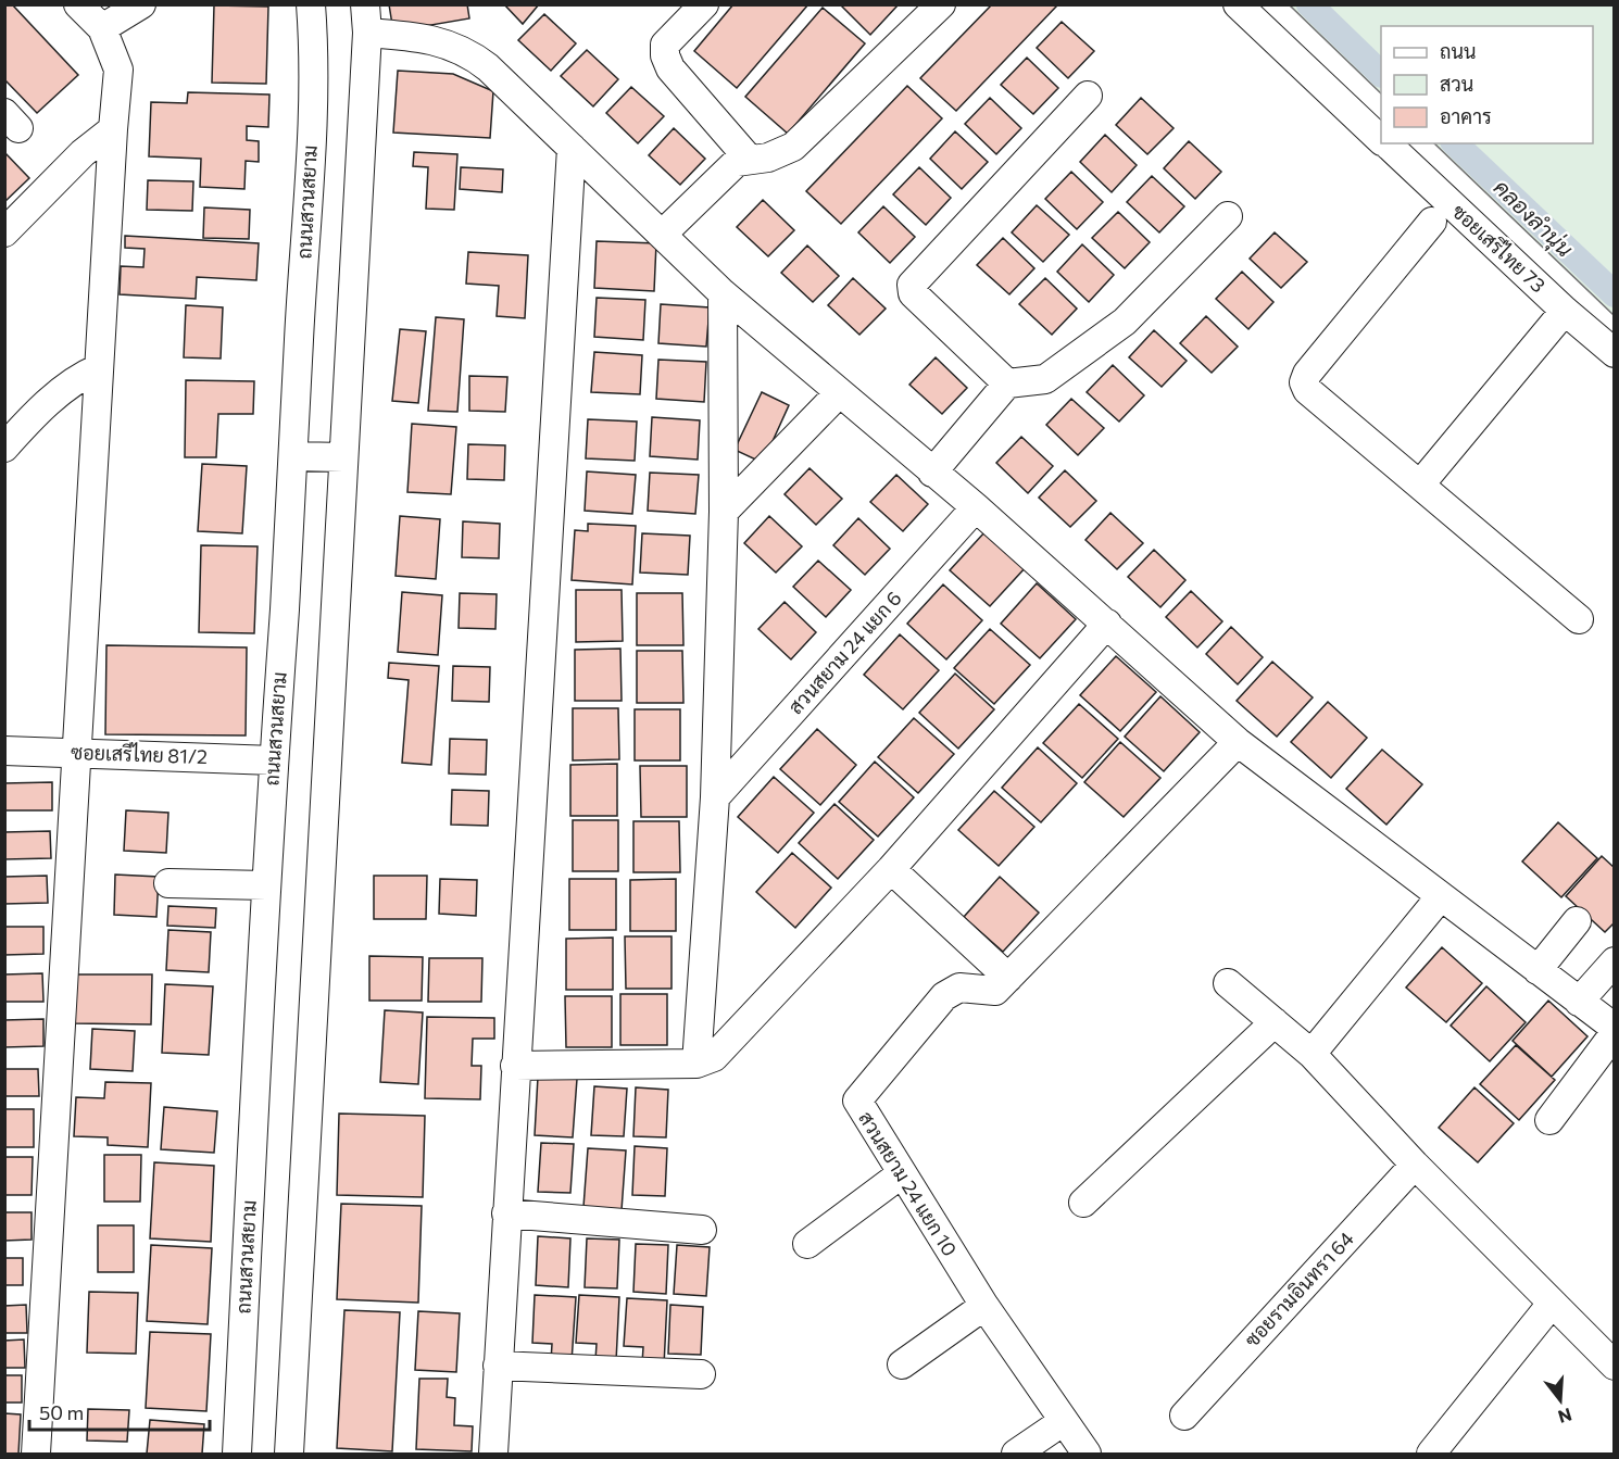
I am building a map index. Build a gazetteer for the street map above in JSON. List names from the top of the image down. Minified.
{"streets":{"street":["ถนนสวนสยาม","ซอยเสรีไทย 73","สวนสยาม 24 แยก 6","ซอยเสรีไทย 81/2","สวนสยาม 24 แยก 10","ซอยรามอินทรา 64"]},"crossings":[["ถนนสวนสยาม","ซอยเสรีไทย 81/2"]],"water":["คลองลำนุ่น"],"legend":["ถนน","สวน","อาคาร"],"scale_bar":"50 m","north":"bottom"}
